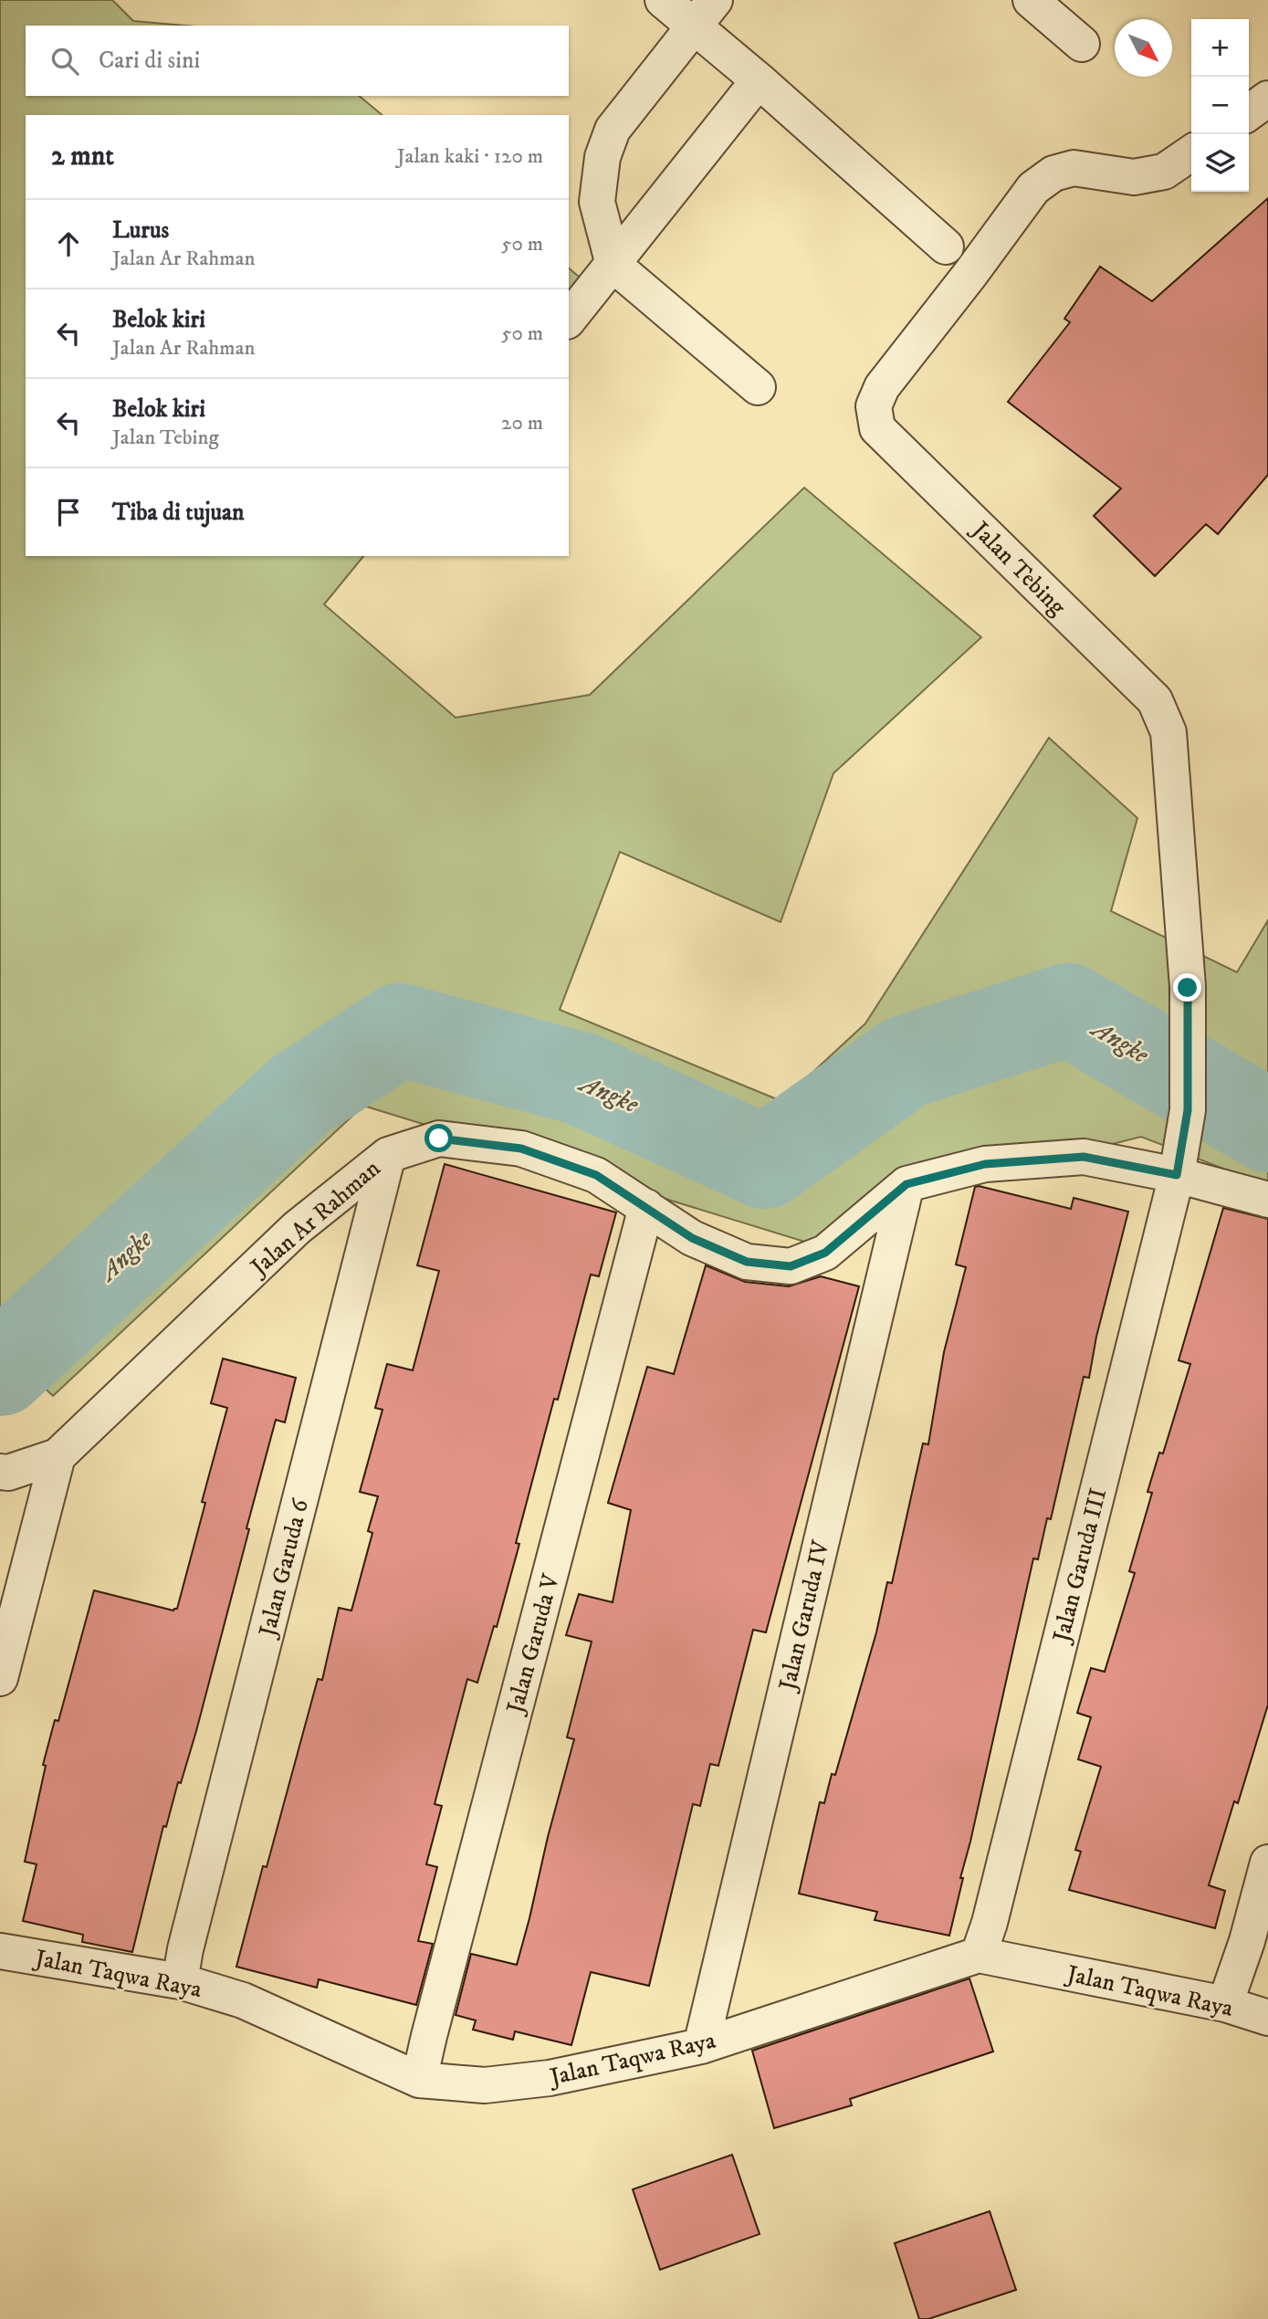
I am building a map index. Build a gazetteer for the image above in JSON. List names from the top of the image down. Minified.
{"streets":{"street":["Jalan Tebing","Jalan Ar Rahman","Jalan Garuda III","Jalan Garuda 6","Jalan Garuda IV","Jalan Garuda V","Jalan Taqwa Raya"]},"crossings":[["Jalan Tebing","Jalan Ar Rahman"],["Jalan Tebing","Jalan Garuda III"],["Jalan Ar Rahman","Jalan Garuda III"],["Jalan Ar Rahman","Jalan Garuda 6"],["Jalan Ar Rahman","Jalan Garuda IV"],["Jalan Ar Rahman","Jalan Garuda V"],["Jalan Garuda III","Jalan Taqwa Raya"],["Jalan Garuda 6","Jalan Taqwa Raya"],["Jalan Garuda IV","Jalan Taqwa Raya"],["Jalan Garuda V","Jalan Taqwa Raya"]],"water":["Angke"],"north":"bottom right","page":{"map_buttons":["+","−"],"search":"Cari di sini","heading":["2 mnt","Jalan kaki · 120 m"],"list":[["Lurus","Jalan Ar Rahman","50 m"],["Belok kiri","Jalan Ar Rahman","50 m"],["Belok kiri","Jalan Tebing","20 m"],"Tiba di tujuan"]}}
